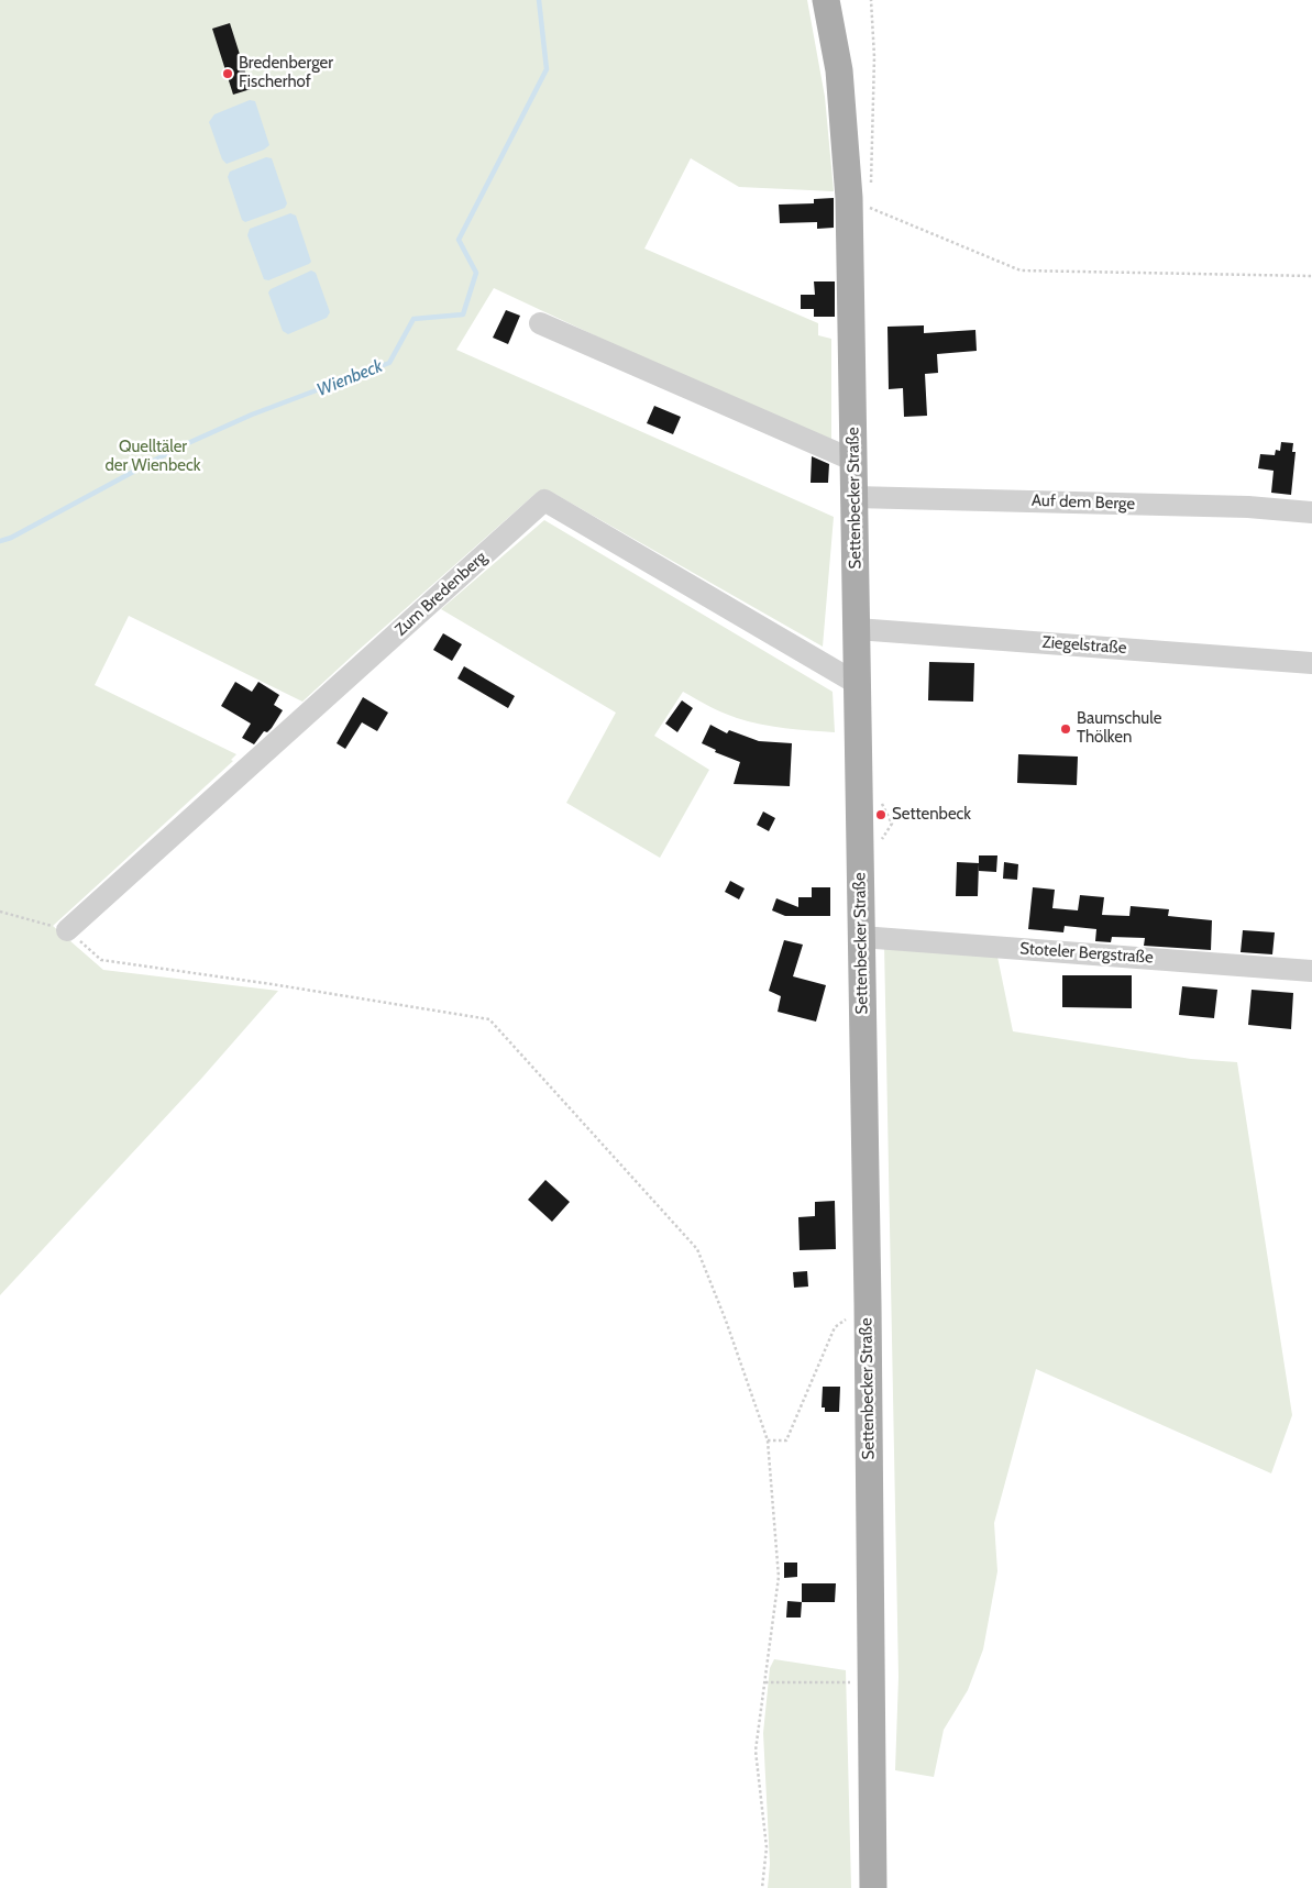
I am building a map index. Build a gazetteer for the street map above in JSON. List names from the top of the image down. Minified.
{"streets":{"main road":["Settenbecker Straße"],"street":["Auf dem Berge","Zum Bredenberg","Ziegelstraße","Stoteler Bergstraße"]},"crossings":[["Settenbecker Straße","Auf dem Berge"],["Settenbecker Straße","Zum Bredenberg"],["Settenbecker Straße","Ziegelstraße"],["Settenbecker Straße","Stoteler Bergstraße"]],"water":["Wienbeck"],"parks":["Quelltäler der Wienbeck"],"places":["Bredenberger Fischerhof","Baumschule Thölken","Settenbeck"]}
